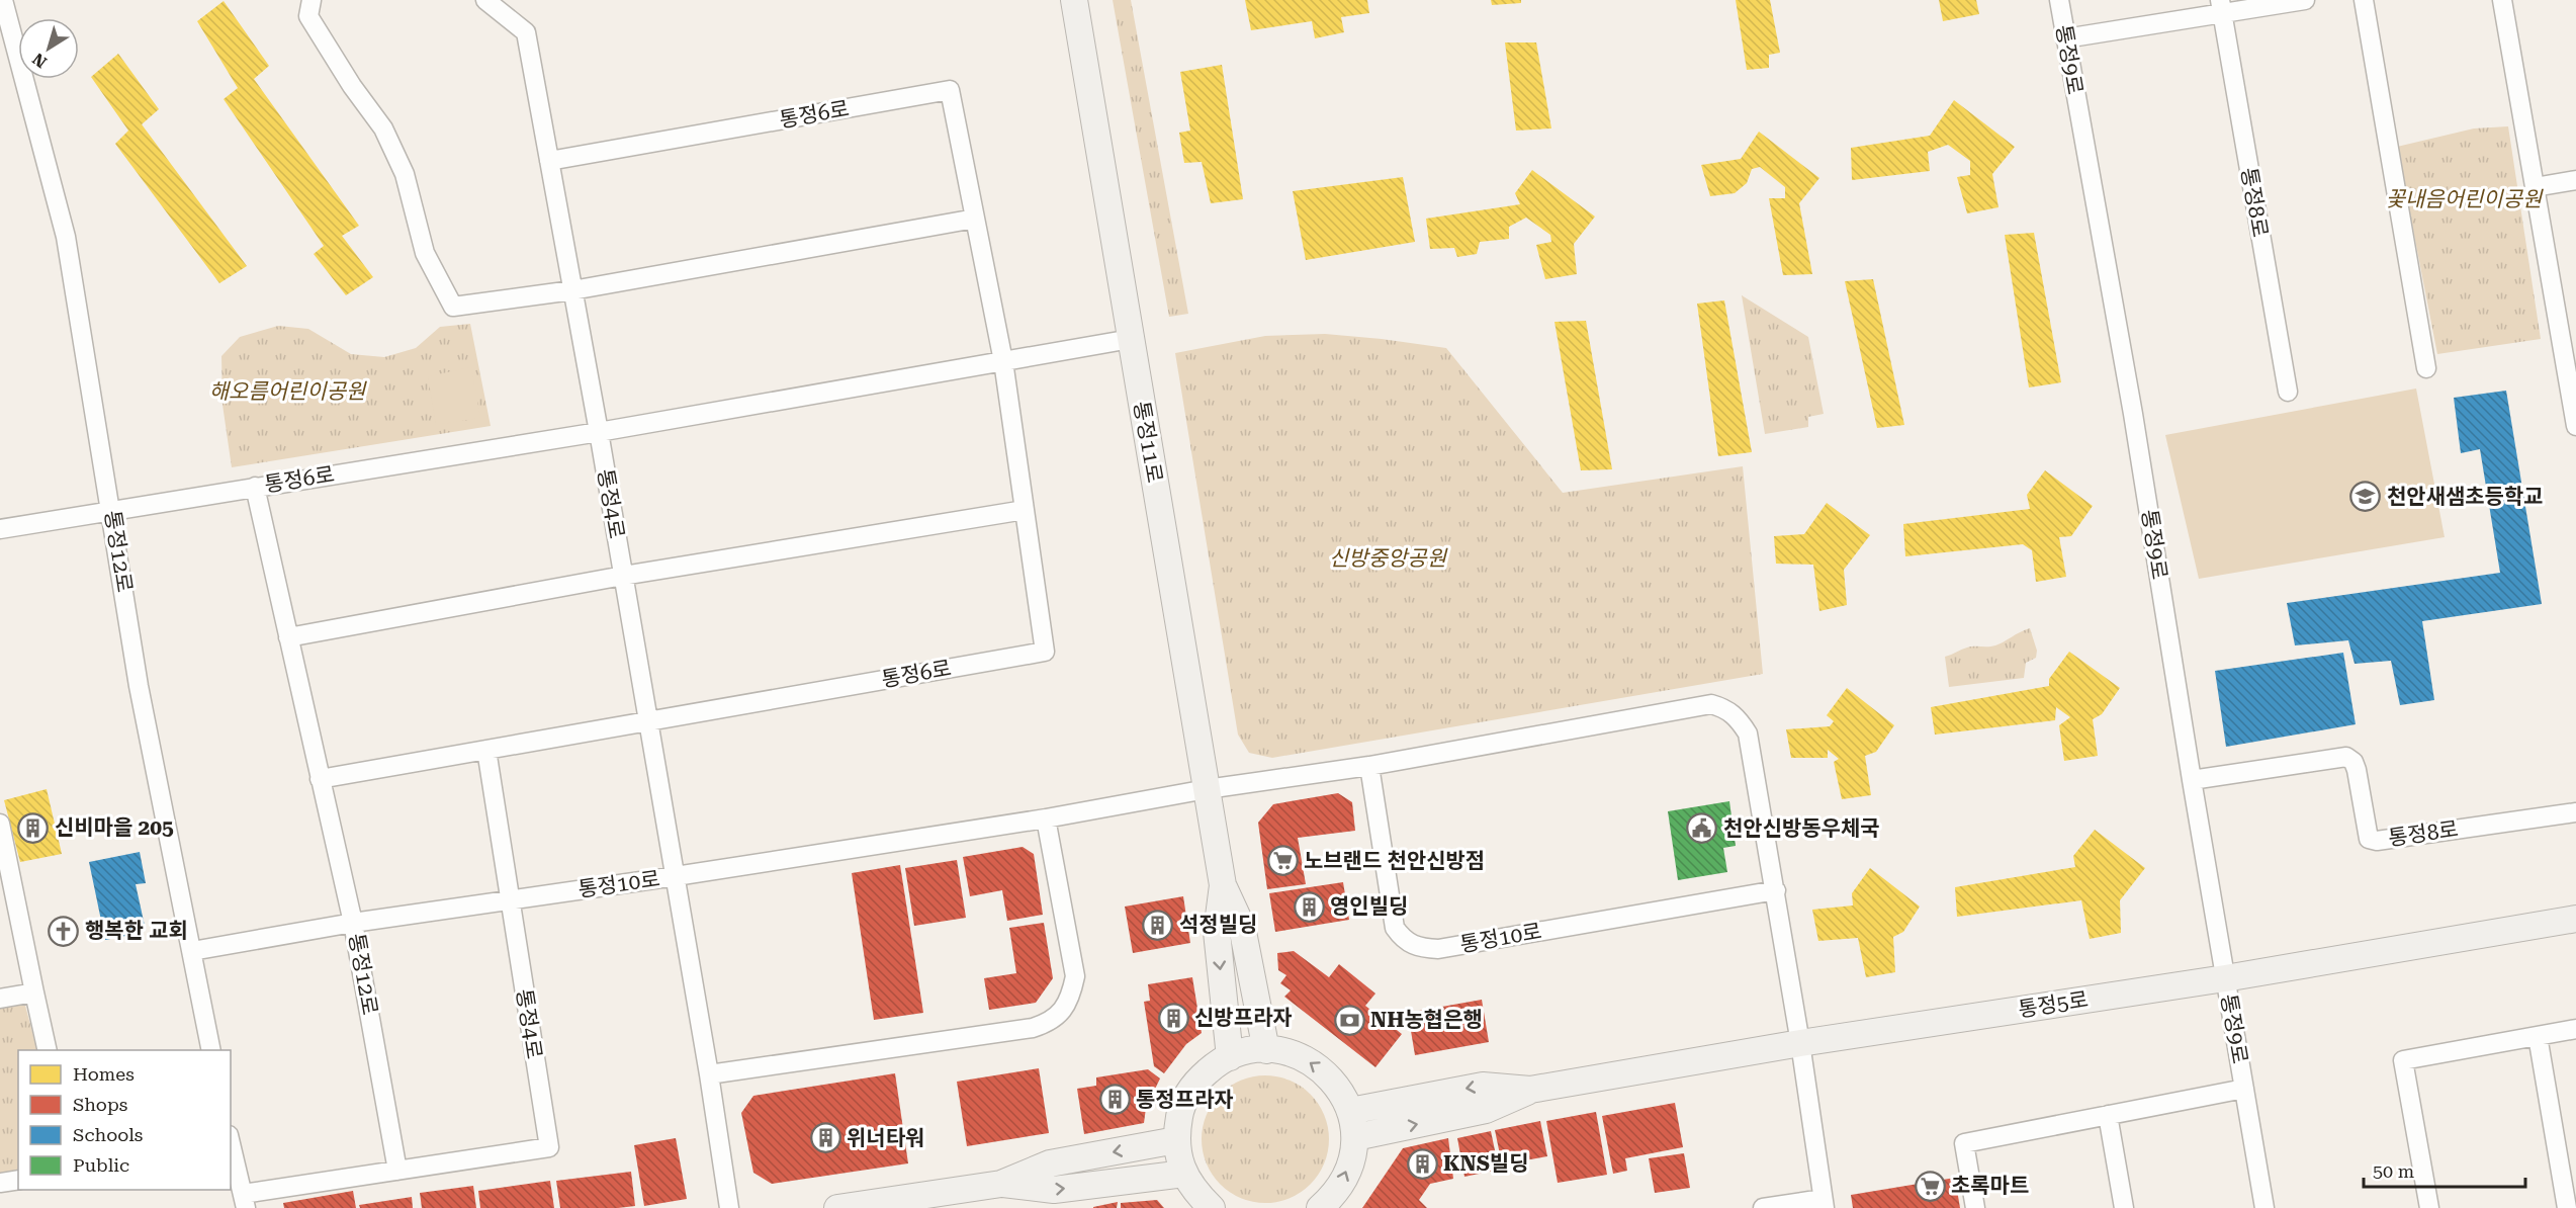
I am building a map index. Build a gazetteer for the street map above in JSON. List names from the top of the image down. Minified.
{"streets":{"street":["통정9로","통정6로","통정8로","통정11로","통정4로","통정12로","통정10로","통정5로"]},"crossings":[["통정9로","통정8로"],["통정9로","통정5로"],["통정6로","통정11로"],["통정6로","통정4로"],["통정6로","통정12로"],["통정11로","통정10로"],["통정4로","통정12로"],["통정4로","통정10로"],["통정12로","통정10로"],["통정10로","통정5로"]],"parks":["꽃내음어린이공원","해오름어린이공원","신방중앙공원"],"places":{"school or university":["천안새샘초등학교"],"building":["신비마을 205","영인빌딩","석정빌딩","신방프라자","통정프라자","위너타워","KNS빌딩"],"public building":["천안신방동우체국"],"supermarket":["노브랜드 천안신방점","초록마트"],"church":["행복한 교회"],"bank":["NH농협은행"]},"legend":["Homes","Shops","Schools","Public"],"scale_bar":"50 m","north":"bottom left"}
